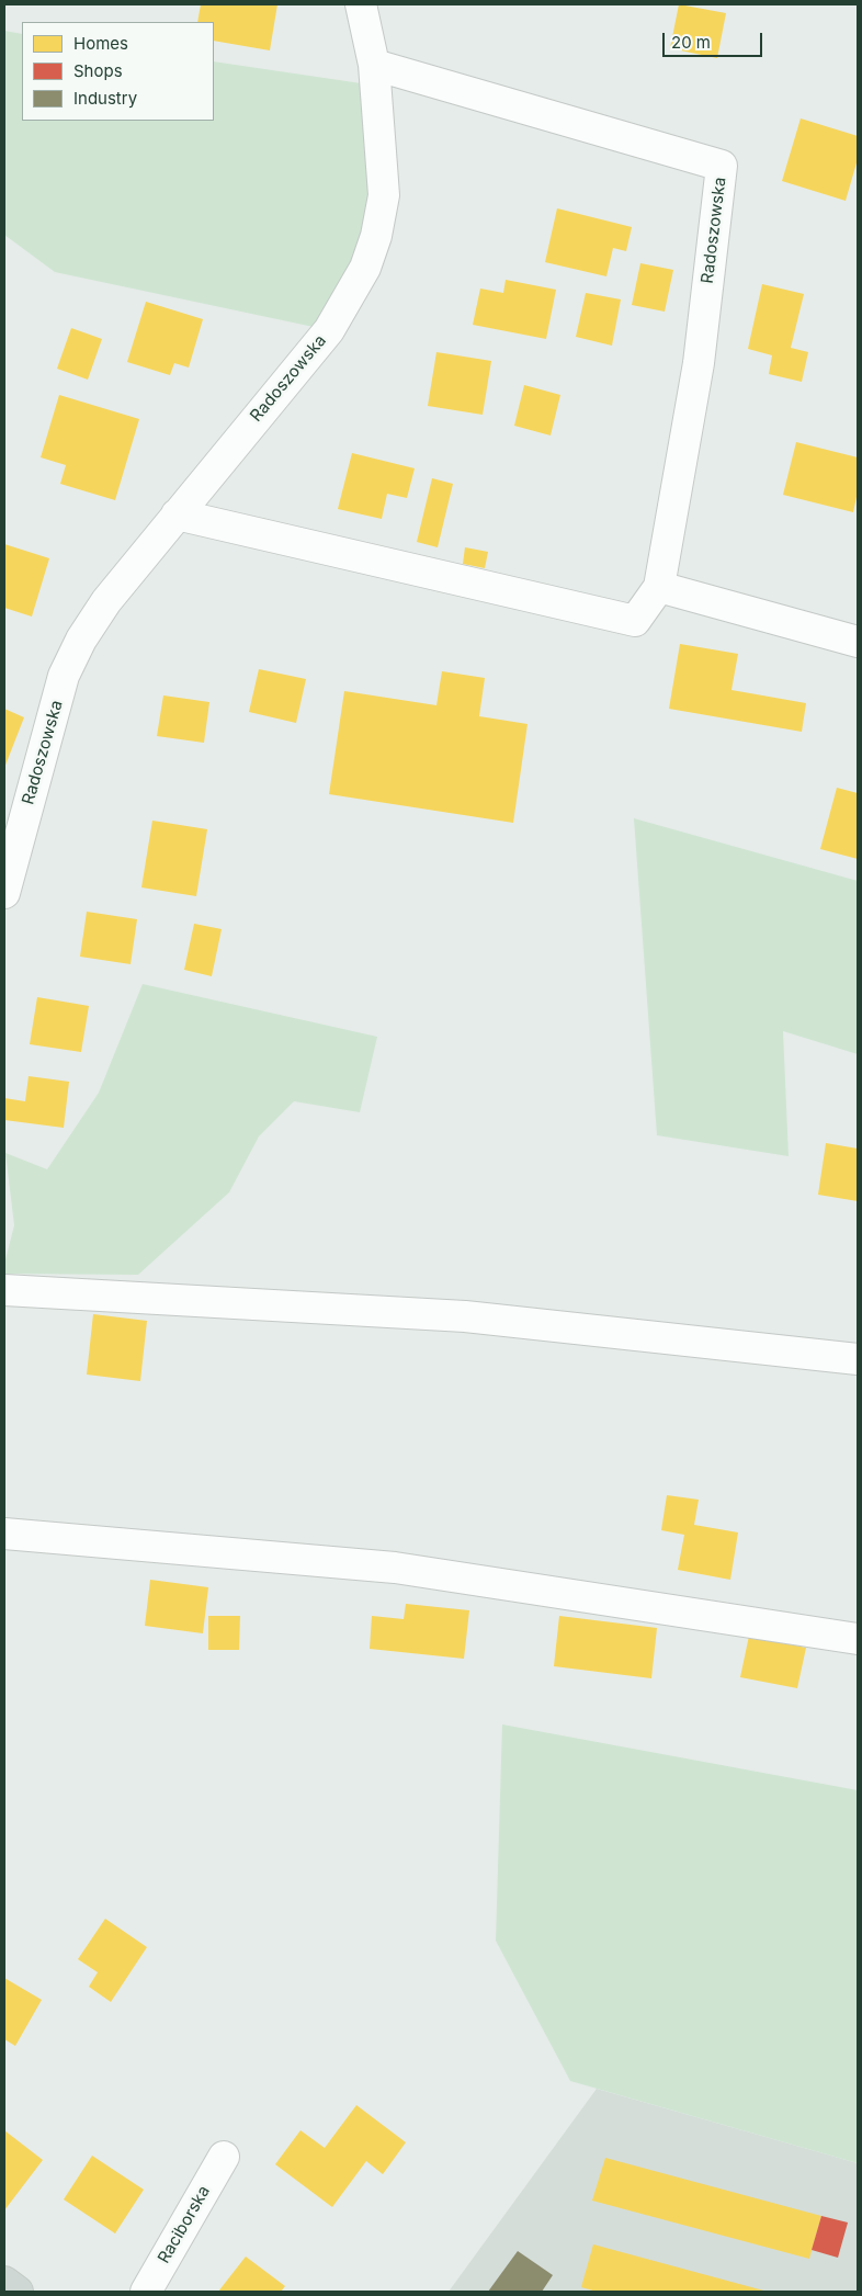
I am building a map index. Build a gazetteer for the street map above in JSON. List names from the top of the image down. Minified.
{"streets":{"street":["Radoszowska","Raciborska"]},"legend":["Homes","Shops","Industry"],"scale_bar":"20 m"}
